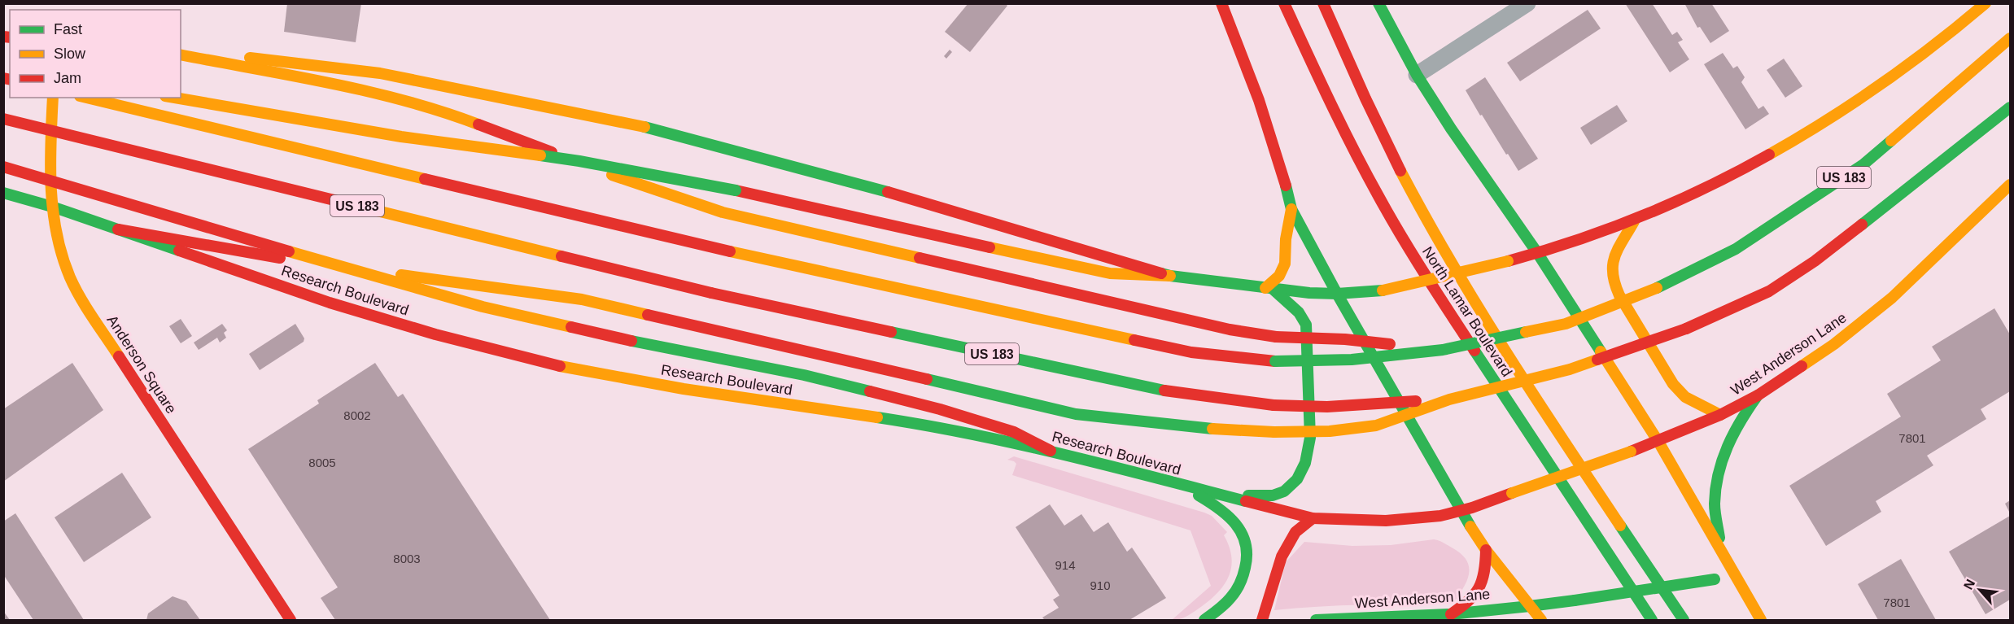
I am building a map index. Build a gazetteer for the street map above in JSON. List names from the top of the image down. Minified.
{"streets":{"main road":["US 183","Research Boulevard","North Lamar Boulevard","West Anderson Lane","Anderson Square"]},"crossings":[["Research Boulevard","West Anderson Lane"],["Research Boulevard","Anderson Square"]],"house_numbers":["8002","7801","8005","8003","914","910","7801"],"legend":["Fast","Slow","Jam"],"north":"top left"}
